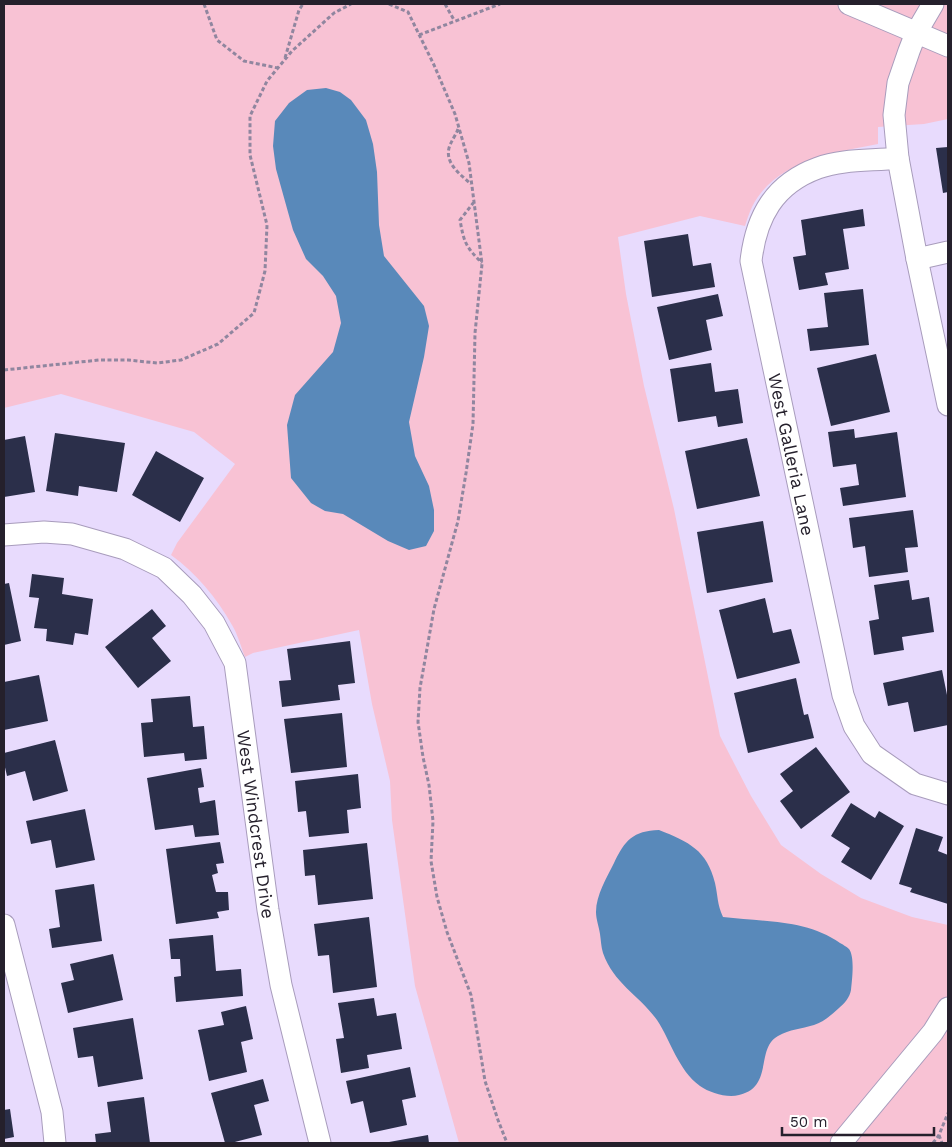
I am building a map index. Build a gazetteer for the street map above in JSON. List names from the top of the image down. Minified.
{"streets":{"street":["West Galleria Lane","West Windcrest Drive"]},"scale_bar":"50 m"}
